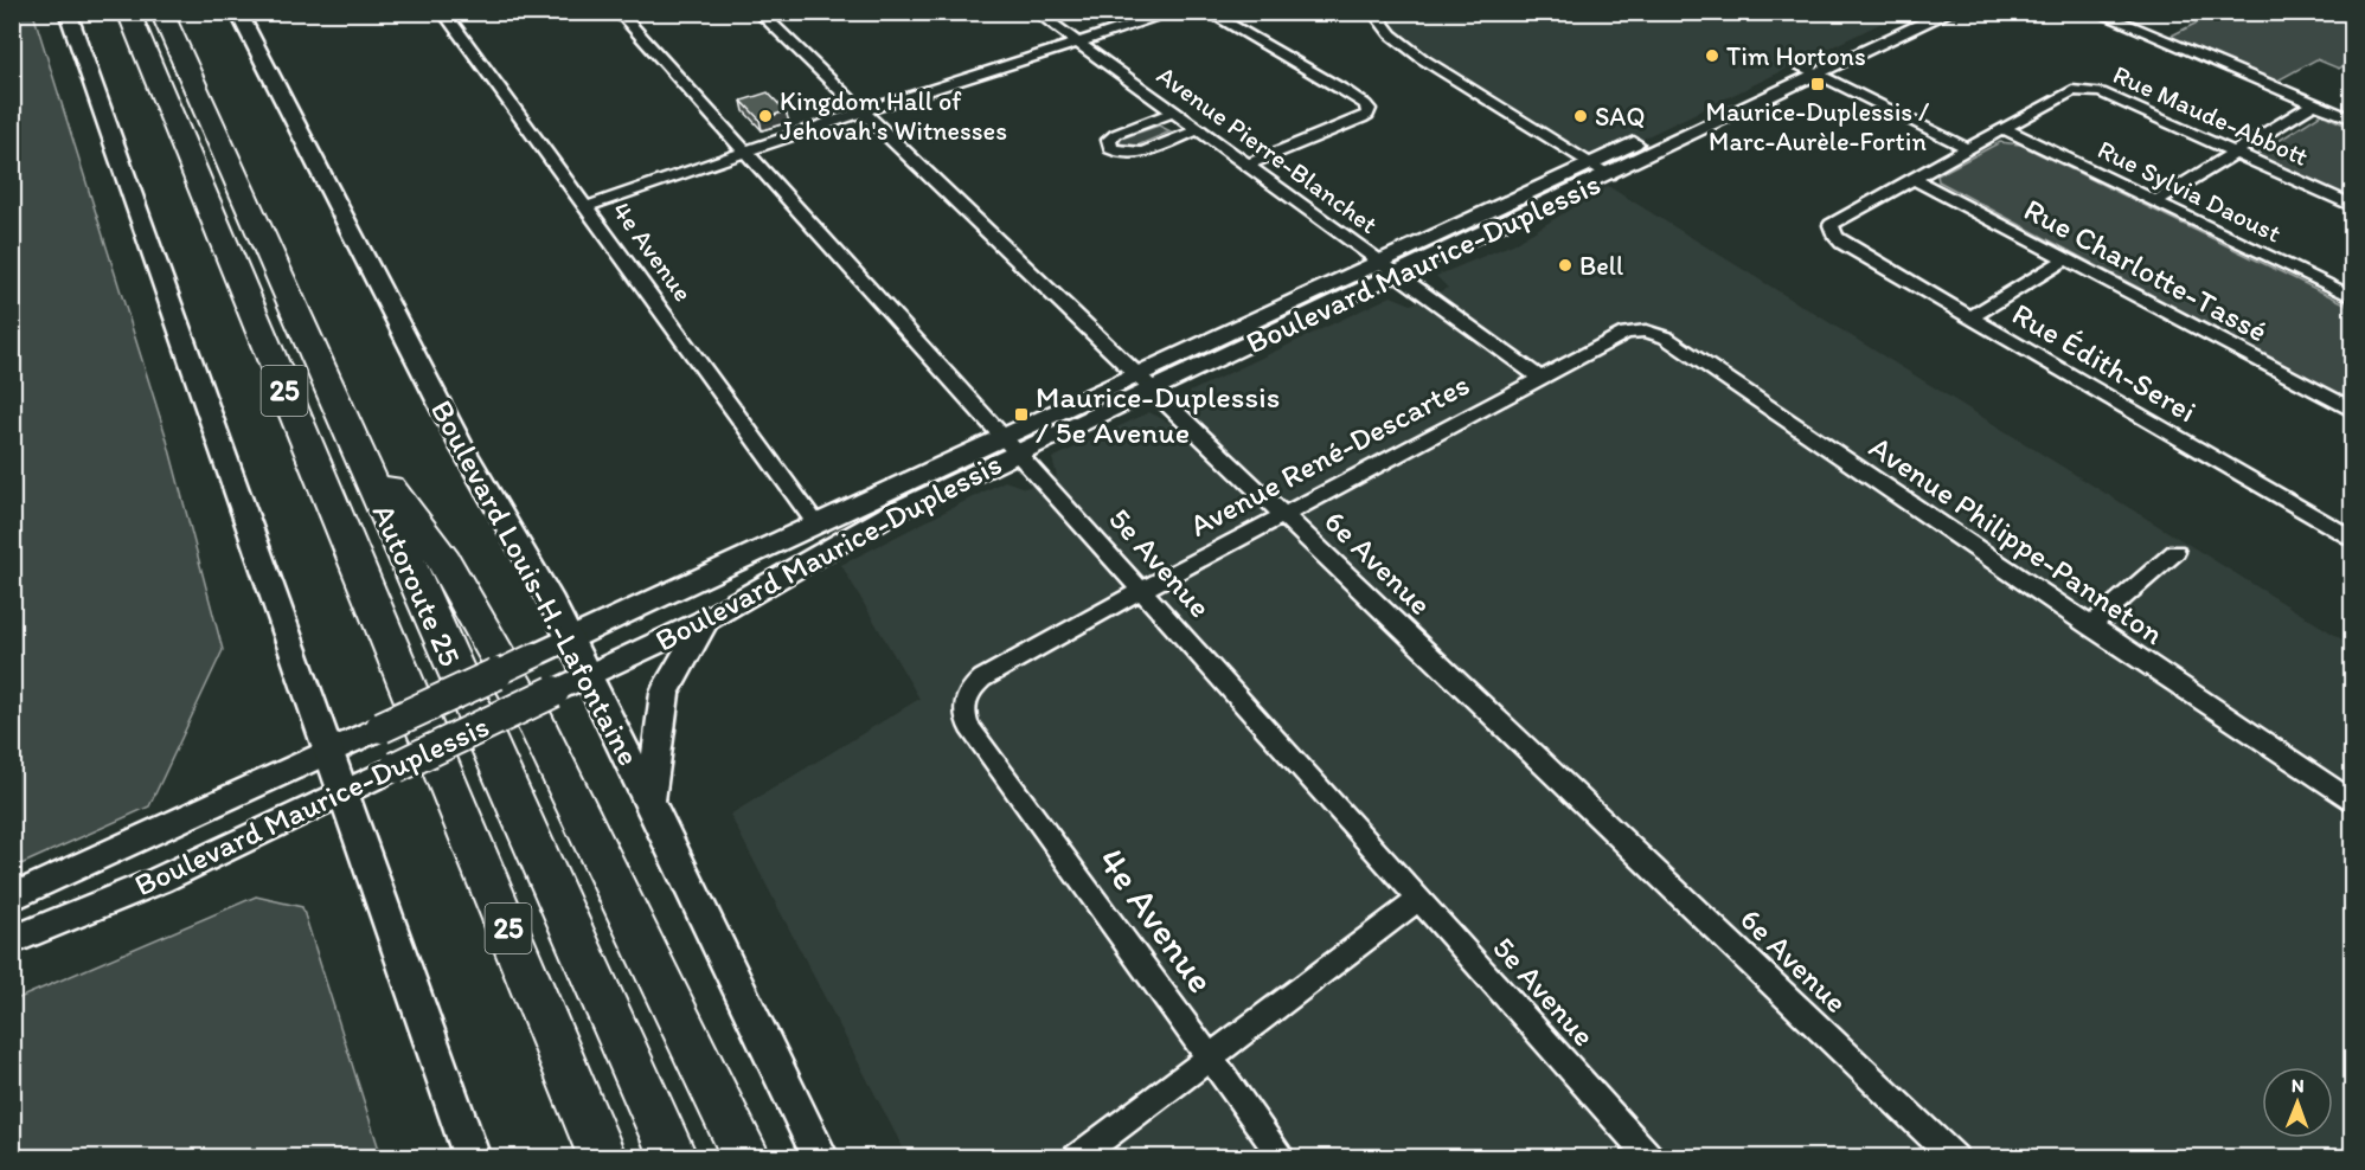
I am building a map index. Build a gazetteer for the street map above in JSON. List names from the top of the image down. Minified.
{"streets":{"highway":["25","Autoroute 25"],"main road":["Boulevard Louis-H.-Lafontaine"],"street":["Rue Maude-Abbott","Avenue Pierre-Blanchet","Rue Sylvia Daoust","4e Avenue","Boulevard Maurice-Duplessis","Rue Charlotte-Tassé","Rue Édith-Serei","Avenue René-Descartes","Avenue Philippe-Panneton","5e Avenue","6e Avenue"]},"crossings":[["Rue Maude-Abbott","Rue Sylvia Daoust"],["Rue Maude-Abbott","Rue Charlotte-Tassé"],["Rue Maude-Abbott","Rue Édith-Serei"],["Avenue Pierre-Blanchet","Boulevard Maurice-Duplessis"],["Avenue Pierre-Blanchet","Avenue René-Descartes"],["4e Avenue","Boulevard Maurice-Duplessis"],["4e Avenue","Avenue René-Descartes"],["Boulevard Maurice-Duplessis","5e Avenue"],["Boulevard Maurice-Duplessis","6e Avenue"],["Boulevard Maurice-Duplessis","Boulevard Louis-H.-Lafontaine"],["Avenue René-Descartes","Avenue Philippe-Panneton"],["Avenue René-Descartes","5e Avenue"],["Avenue René-Descartes","6e Avenue"]],"places":{"other":["Tim Hortons","Kingdom Hall of Jehovah's Witnesses","SAQ","Bell"],"transit":["Maurice-Duplessis / Marc-Aurèle-Fortin","Maurice-Duplessis / 5e Avenue"]},"north":"top"}
